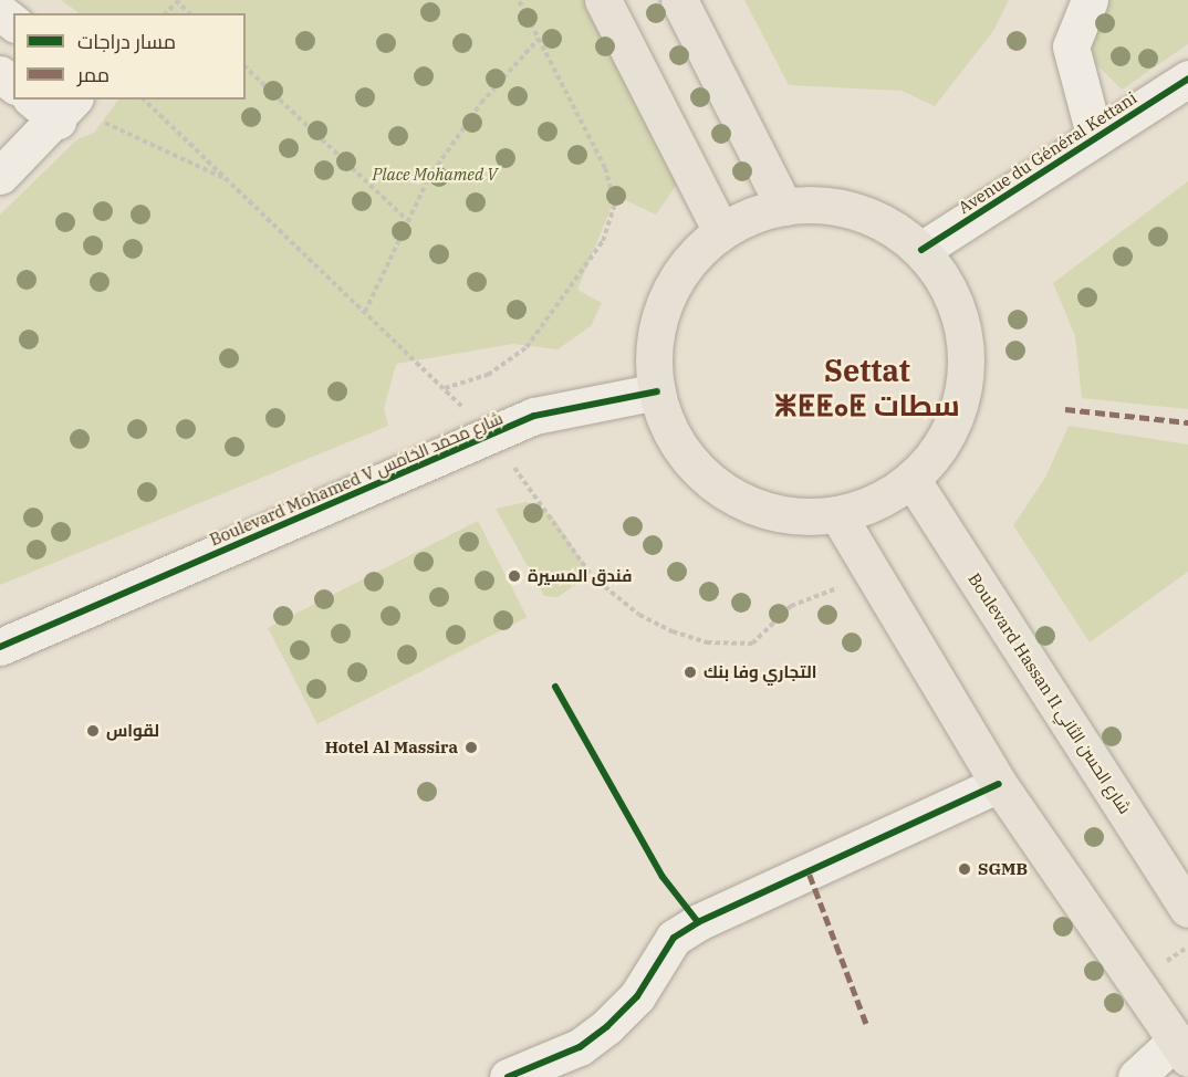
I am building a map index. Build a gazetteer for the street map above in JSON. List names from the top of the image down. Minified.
{"streets":{"main road":["Boulevard Hassan II شارع الحسن الثاني"],"street":["Avenue du Général Kettani","Boulevard Mohamed V شارع محمد الخامس"]},"districts":["Settat ⵥⵟⵟⴰⵟ سطات"],"parks":["Place Mohamed V"],"places":["فندق المسيرة","التجاري وفا بنك","لقواس","Hotel Al Massira","SGMB"],"legend":["مسار دراجات","ممر"]}
